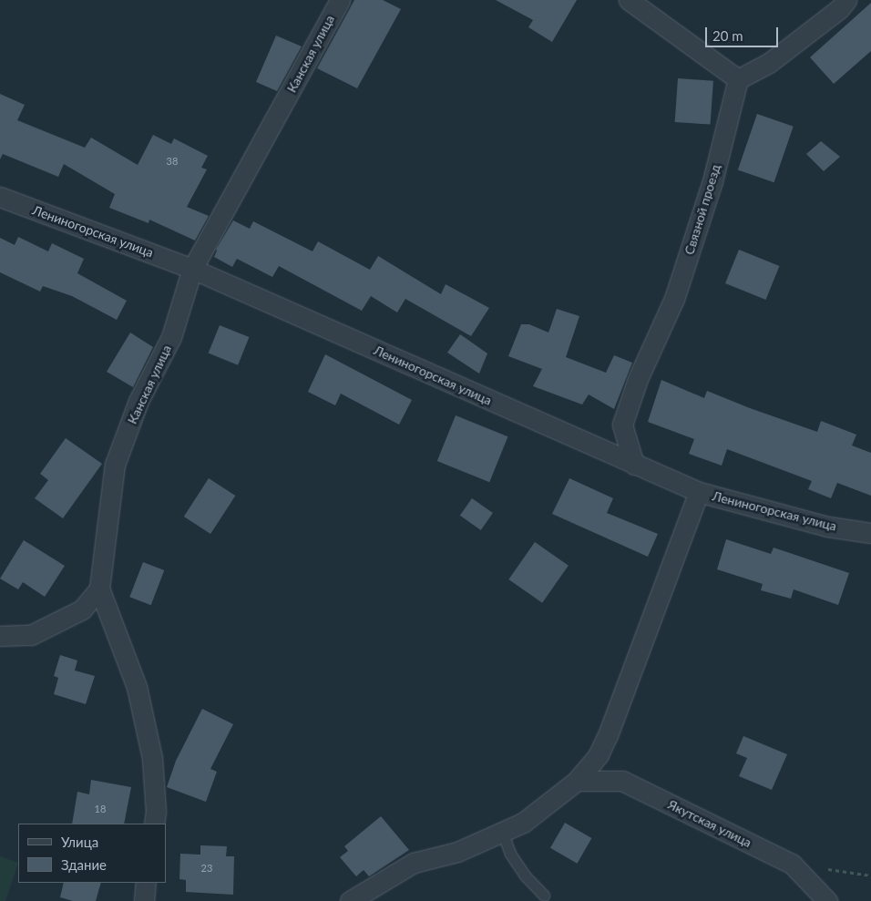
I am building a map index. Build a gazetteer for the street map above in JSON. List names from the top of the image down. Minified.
{"streets":{"street":["Канская улица","Связной проезд","Лениногорская улица","Якутская улица"]},"crossings":[["Канская улица","Лениногорская улица"],["Связной проезд","Лениногорская улица"]],"house_numbers":["38","18","23"],"legend":["Улица","Здание"],"scale_bar":"20 m"}
